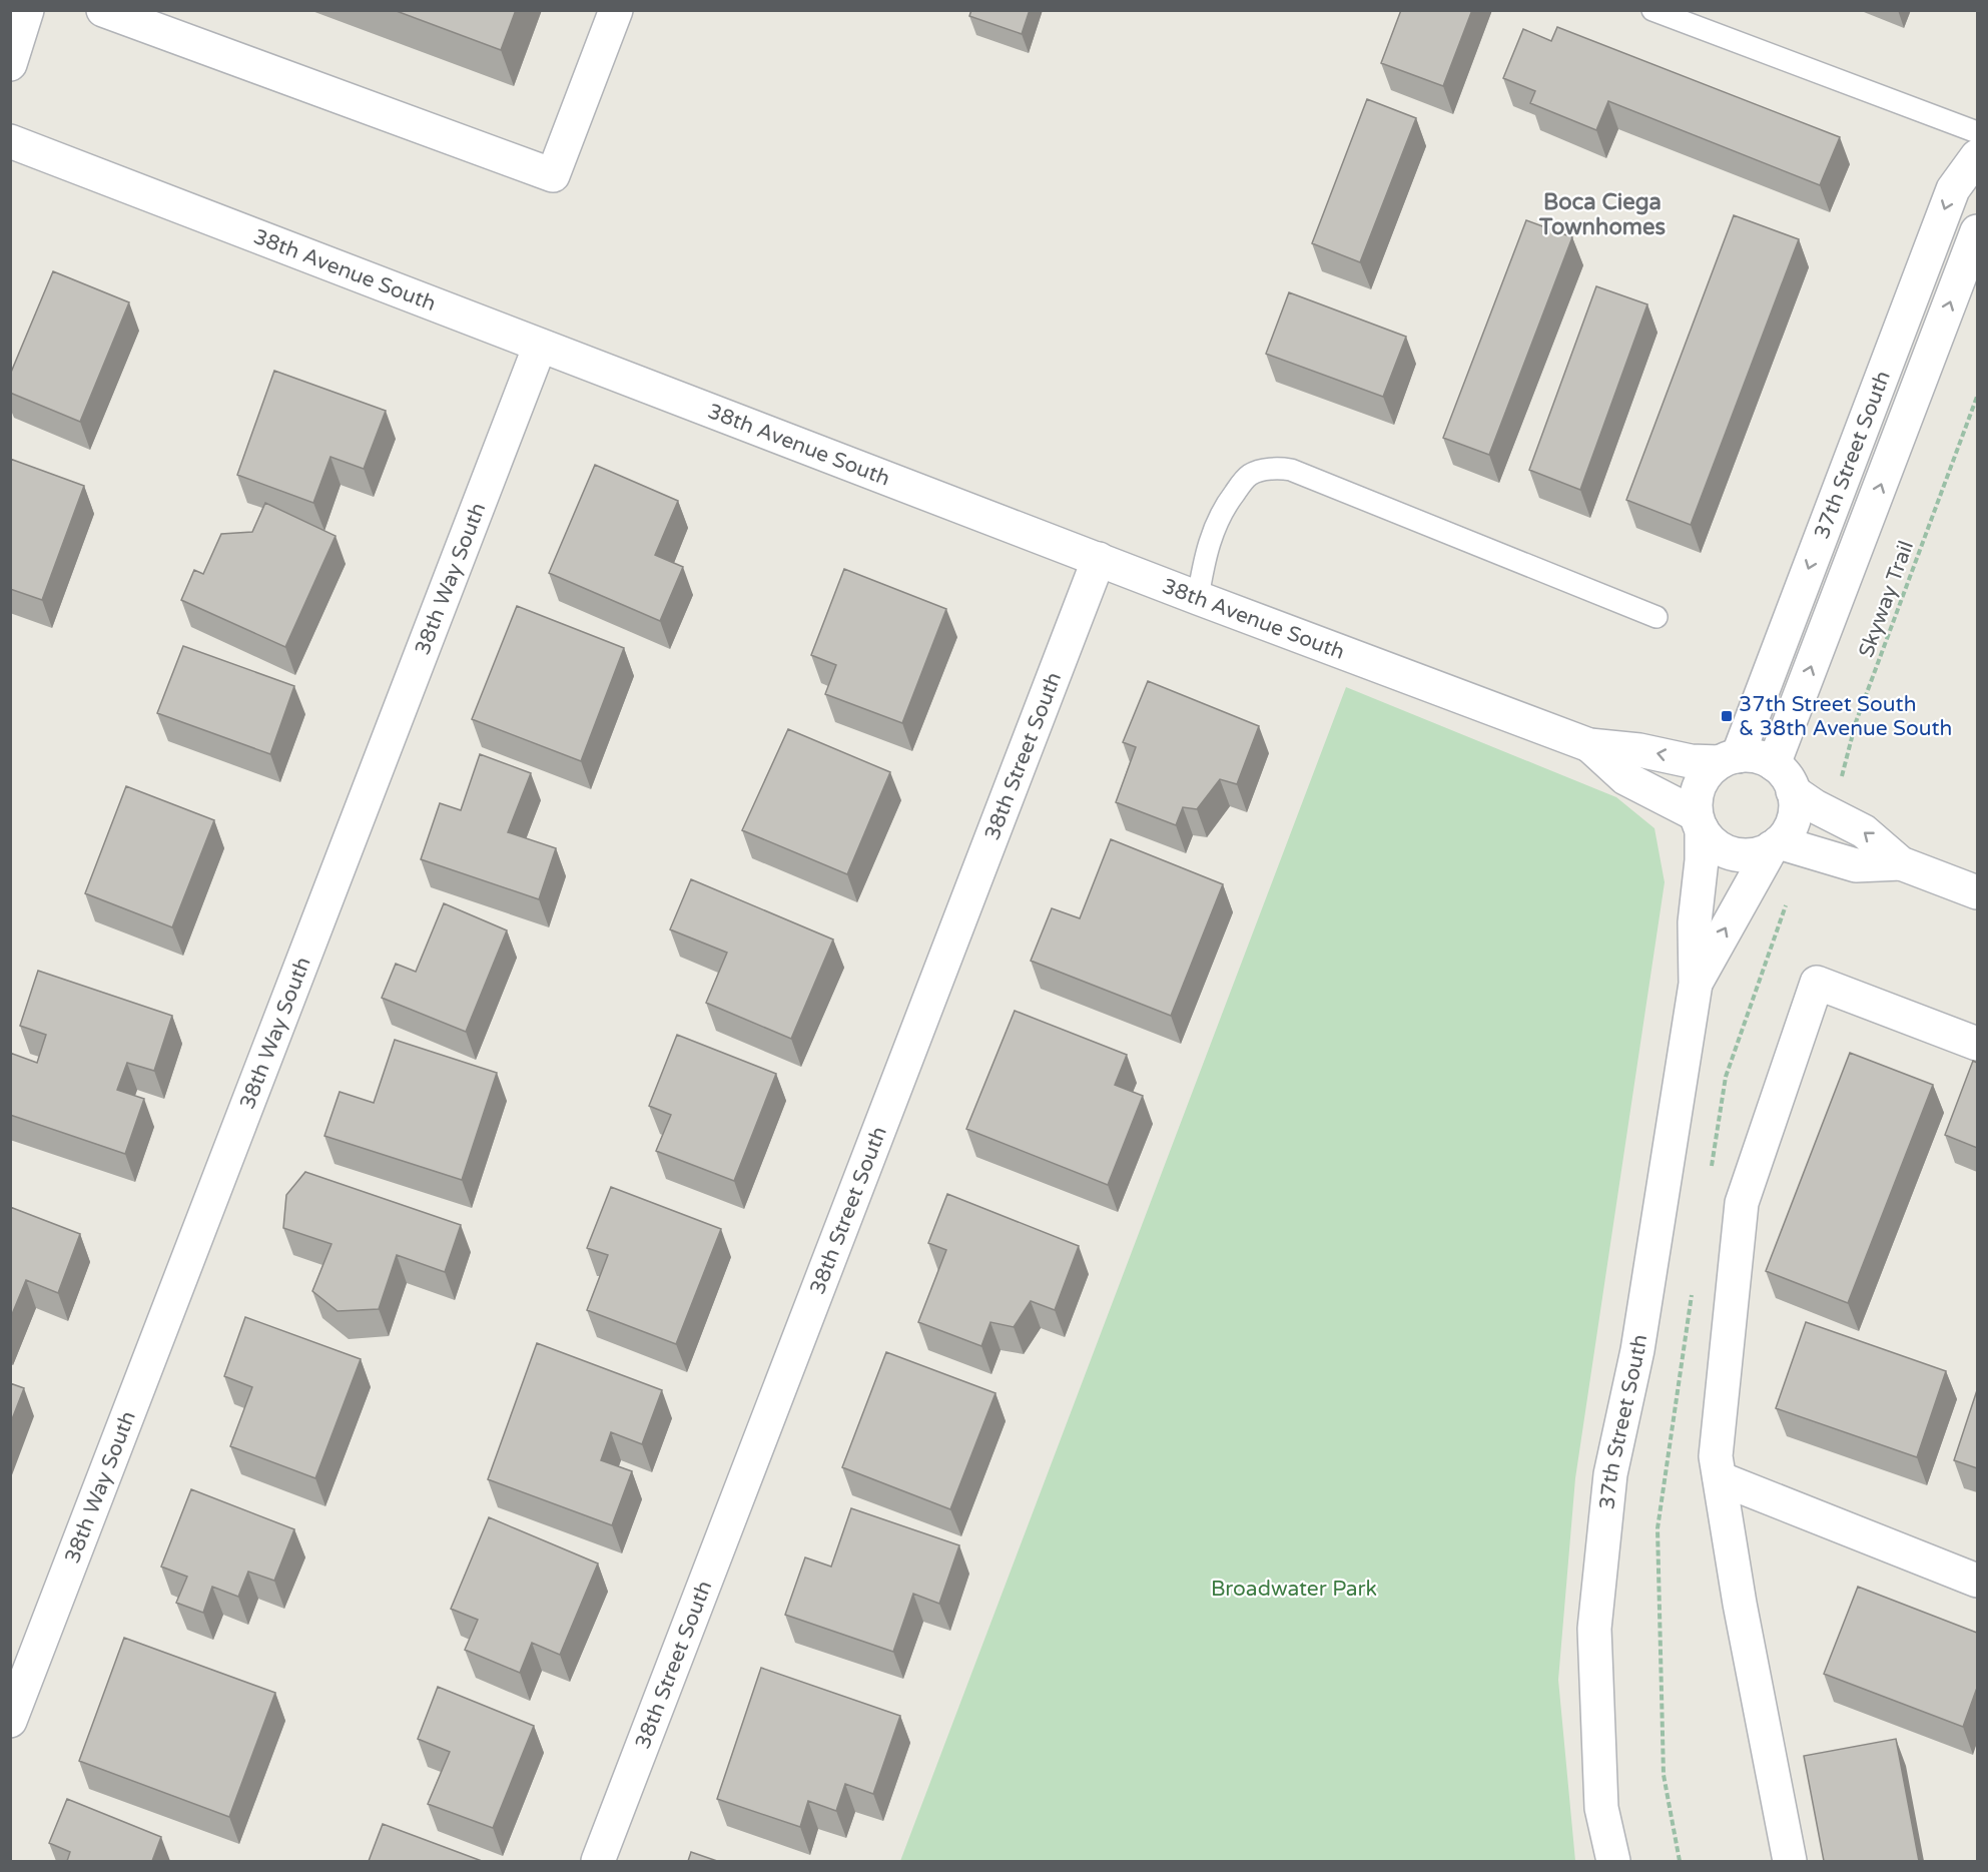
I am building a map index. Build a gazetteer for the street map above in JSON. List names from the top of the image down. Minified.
{"streets":{"street":["38th Avenue South","37th Street South","38th Way South","38th Street South"],"path":["Skyway Trail"]},"crossings":[["38th Avenue South","37th Street South"],["38th Avenue South","38th Way South"],["38th Avenue South","38th Street South"]],"districts":["Boca Ciega Townhomes"],"parks":["Broadwater Park"],"places":{"transit":["37th Street South & 38th Avenue South"]}}
